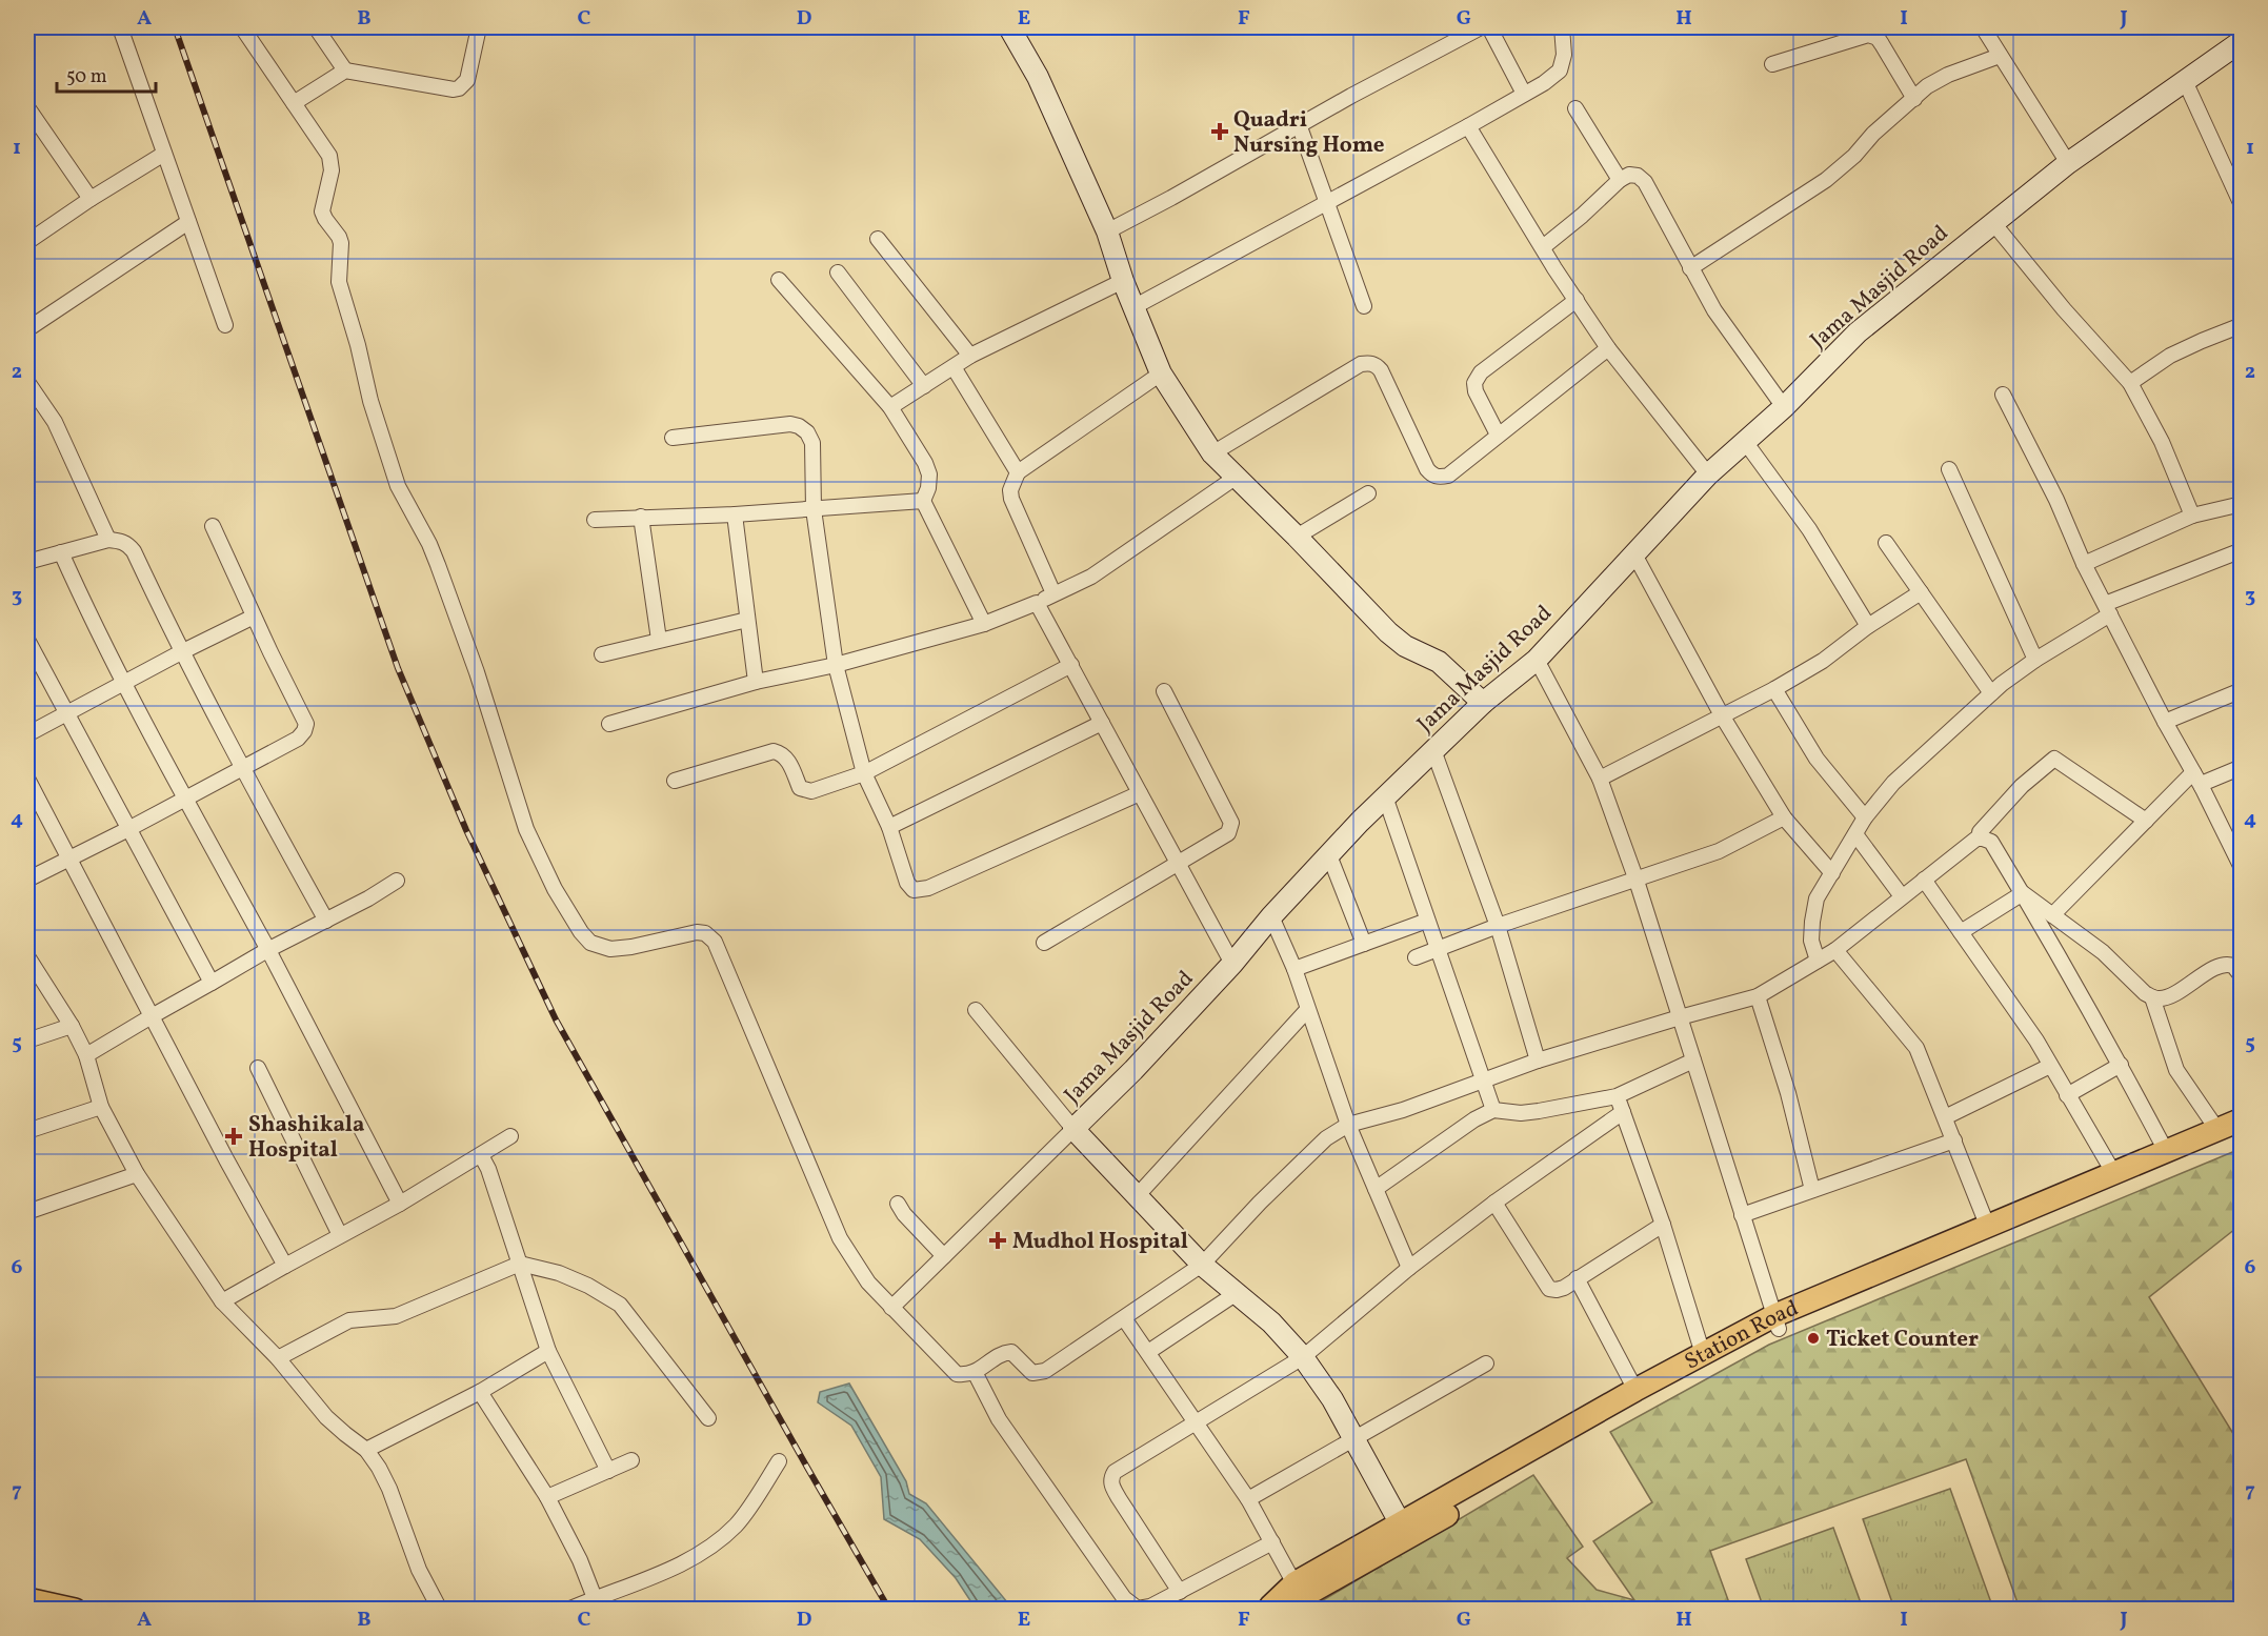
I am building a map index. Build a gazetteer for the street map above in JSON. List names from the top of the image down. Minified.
{"streets":{"main road":["Station Road"],"street":["Jama Masjid Road"]},"places":{"health":["Quadri Nursing Home","Shashikala Hospital","Mudhol Hospital"],"other":["Ticket Counter"]},"scale_bar":"50 m","grid":{"columns":["A","B","C","D","E","F","G","H","I","J"],"rows":["1","2","3","4","5","6","7"]}}
